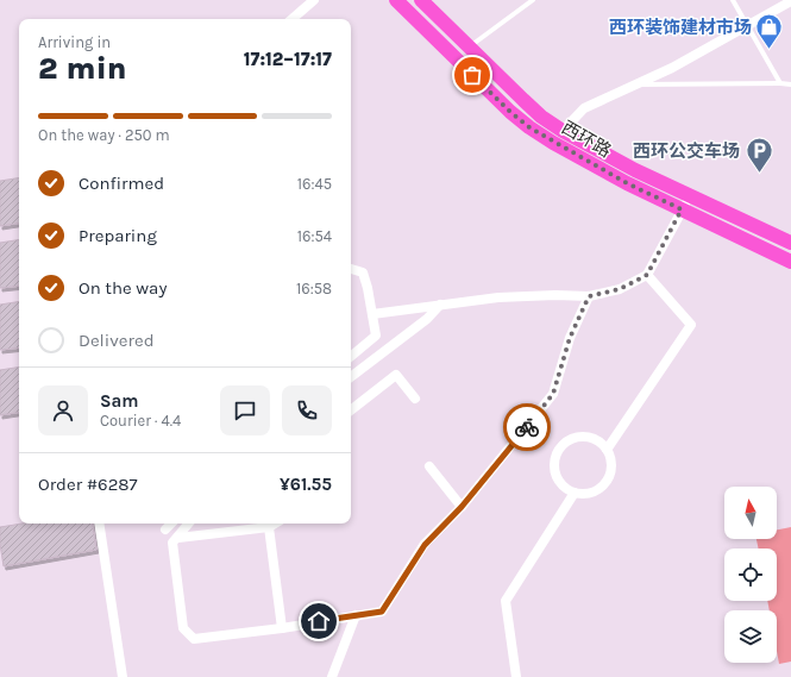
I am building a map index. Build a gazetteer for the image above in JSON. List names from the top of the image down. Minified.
{"streets":{"main road":["西环路"]},"places":{"shop":["西环装饰建材市场"],"parking":["西环公交车场"]},"north":"top","page":{"heading":["2 min","Arriving in","17:12–17:17"],"panel":["Sam","Courier · 4.4","Order #6287","¥61.55"],"bar":"On the way · 250 m","list":[["Confirmed","16:45"],["Preparing","16:54"],["On the way","16:58"],"Delivered"]}}
